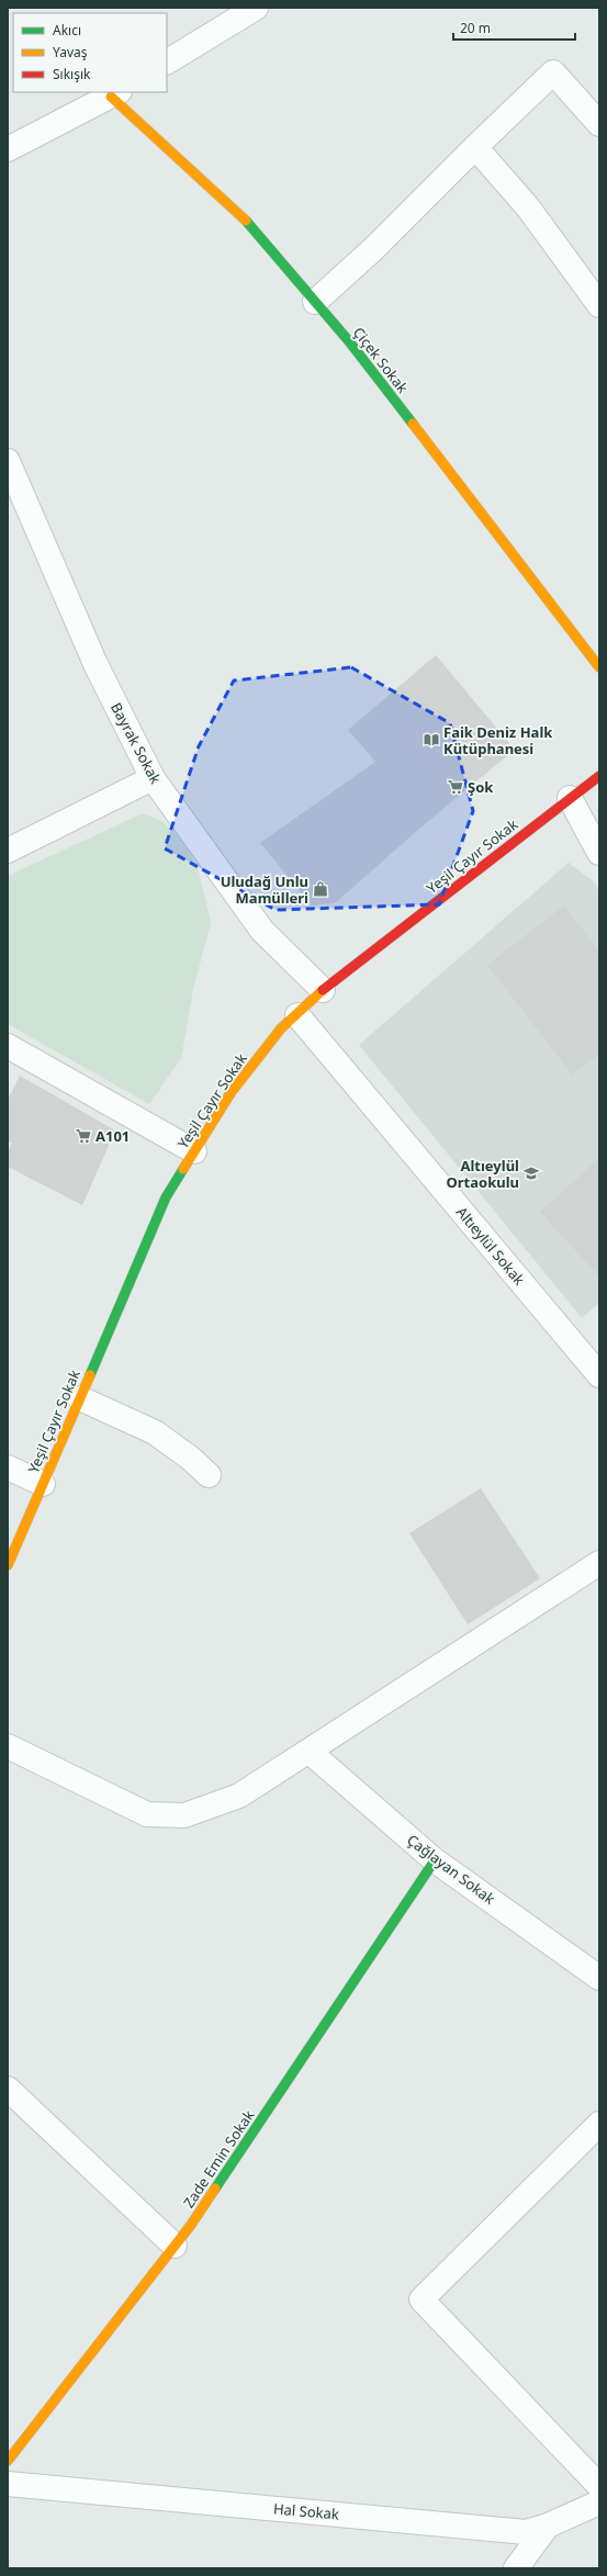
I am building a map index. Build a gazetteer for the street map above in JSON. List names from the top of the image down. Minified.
{"streets":{"street":["Çiçek Sokak","Bayrak Sokak","Yeşil Çayır Sokak","Altıeylül Sokak","Çağlayan Sokak","Zade Emin Sokak","Hal Sokak"]},"crossings":[["Bayrak Sokak","Yeşil Çayır Sokak"],["Yeşil Çayır Sokak","Altıeylül Sokak"],["Çağlayan Sokak","Zade Emin Sokak"]],"places":{"library":["Faik Deniz Halk Kütüphanesi"],"supermarket":["Şok","A101"],"shop":["Uludağ Unlu Mamülleri"],"school or university":["Altıeylül Ortaokulu"]},"legend":["Akıcı","Yavaş","Sıkışık"],"scale_bar":"20 m"}
